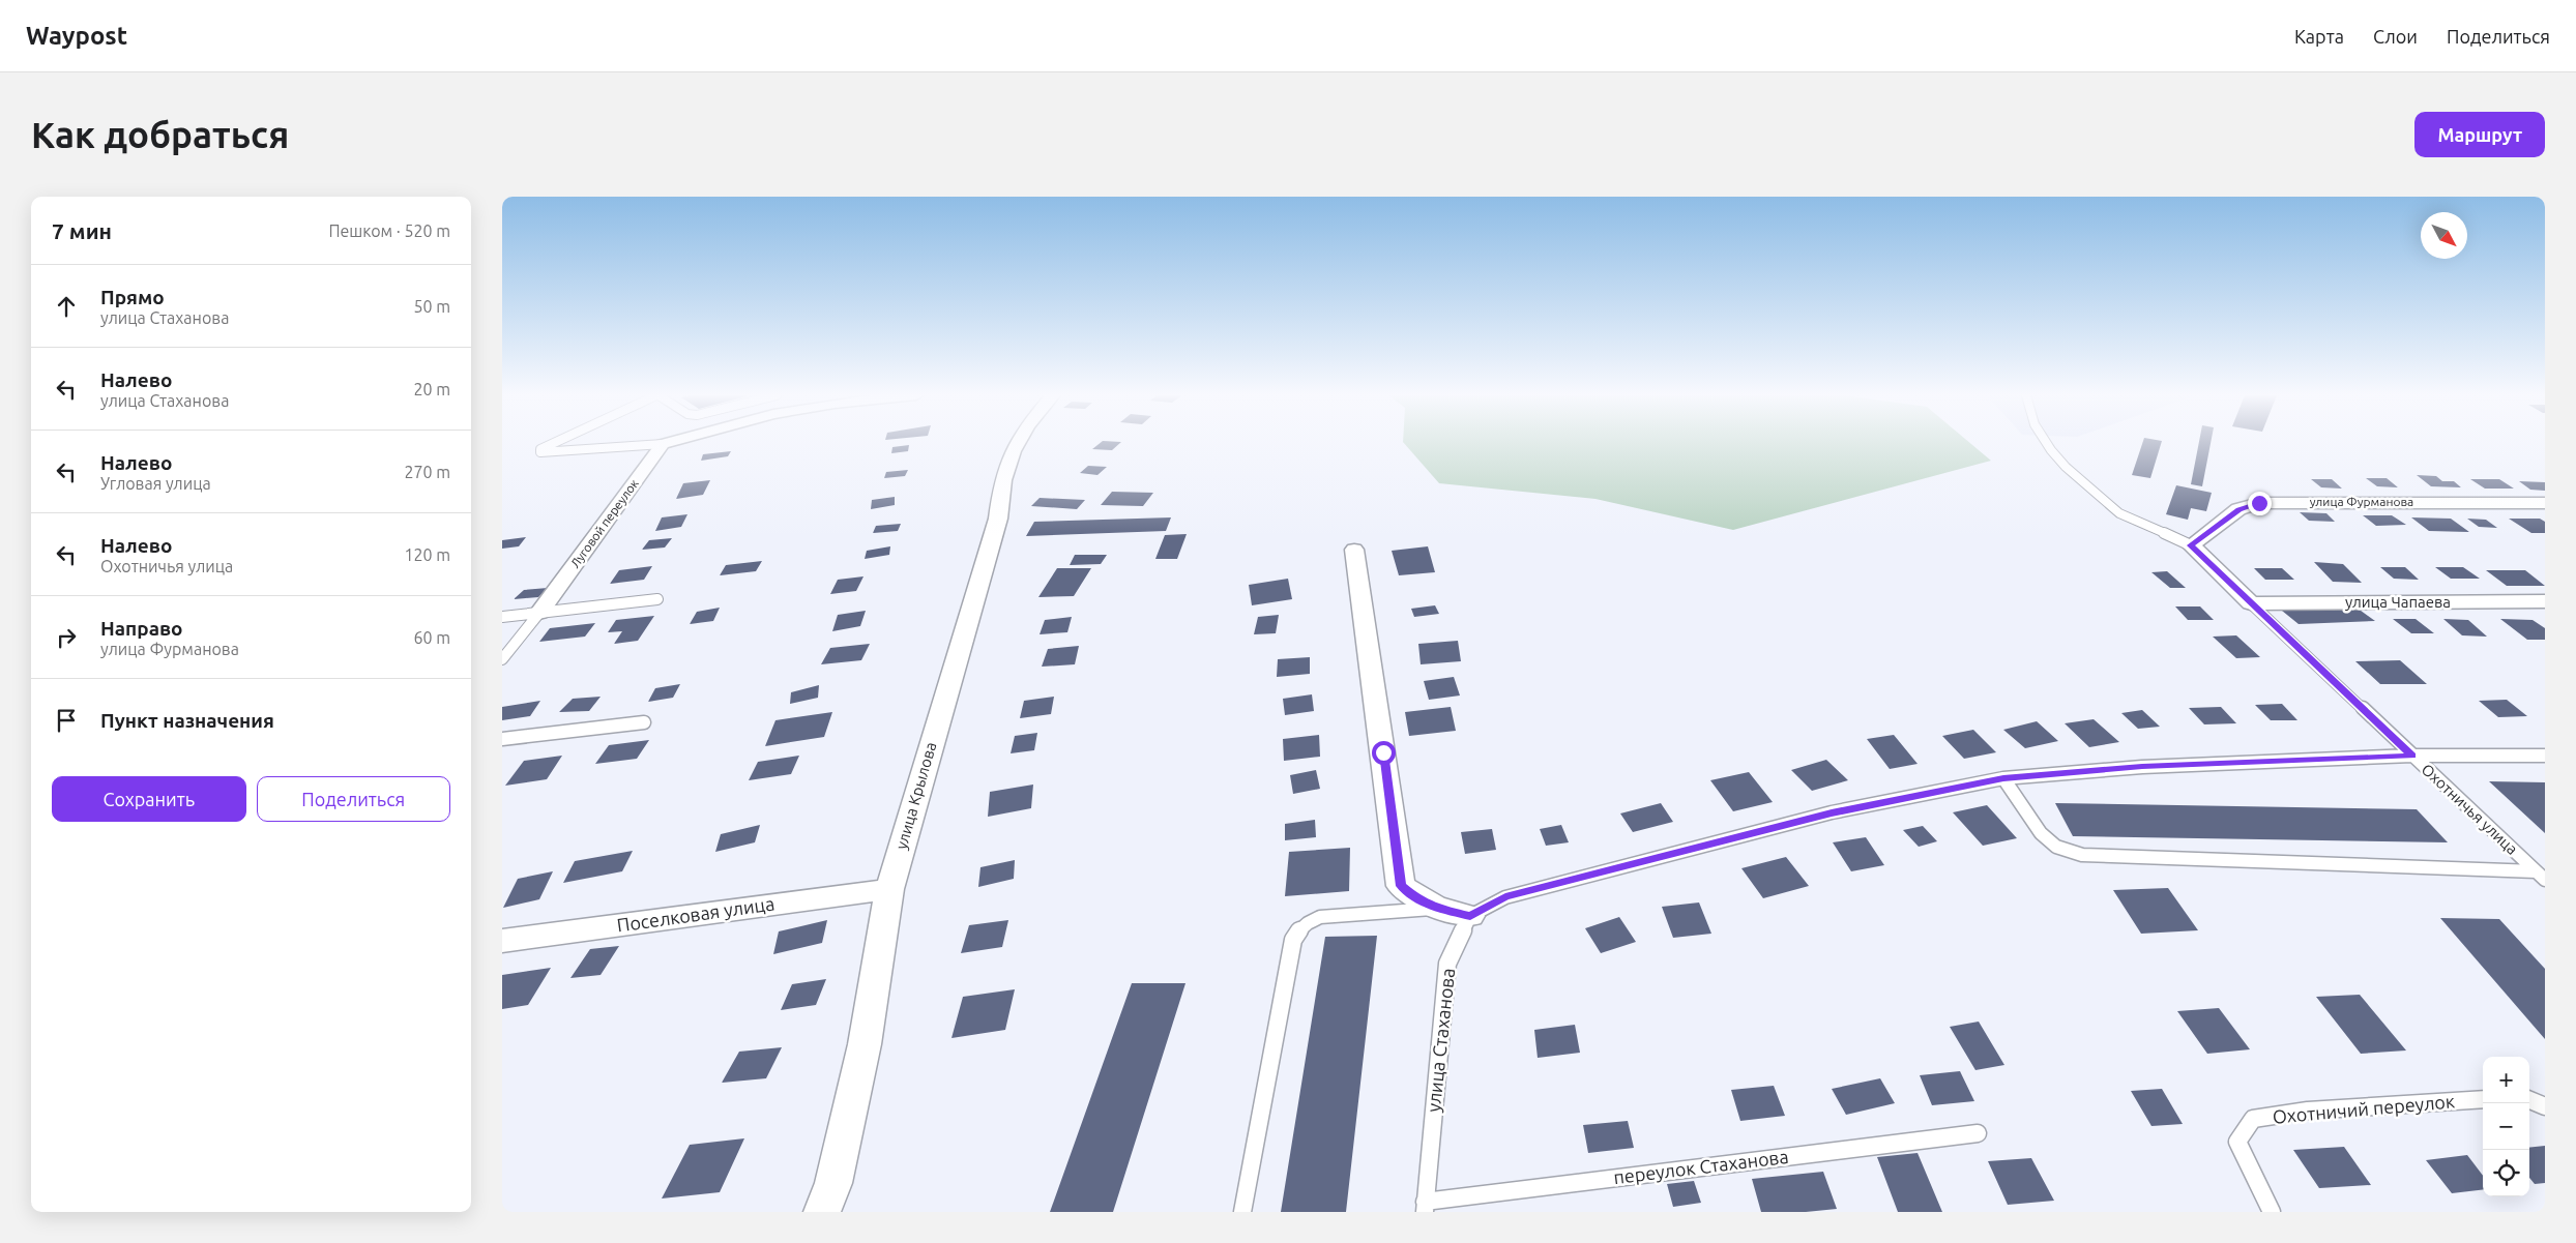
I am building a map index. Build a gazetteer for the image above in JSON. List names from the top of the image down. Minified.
{"streets":{"street":["улица Фурманова","Луговой переулок","улица Чапаева","улица Крылова","Охотничья улица","Поселковая улица"],"lane":["улица Стаханова","Охотничий переулок","переулок Стаханова"]},"crossings":[["улица Фурманова","Охотничья улица"],["улица Чапаева","Охотничья улица"],["улица Крылова","Поселковая улица"],["улица Стаханова","переулок Стаханова"]],"north":"bottom right","page":{"header":"Waypost","nav":["Карта","Слои","Поделиться"],"buttons":["Маршрут",["Сохранить","Поделиться"]],"title":"Как добраться","heading":["7 мин","Пешком · 520 m"],"list":[["Прямо","улица Стаханова","50 m"],["Налево","улица Стаханова","20 m"],["Налево","Угловая улица","270 m"],["Налево","Охотничья улица","120 m"],["Направо","улица Фурманова","60 m"],"Пункт назначения"],"map_buttons":["+","−"]}}
